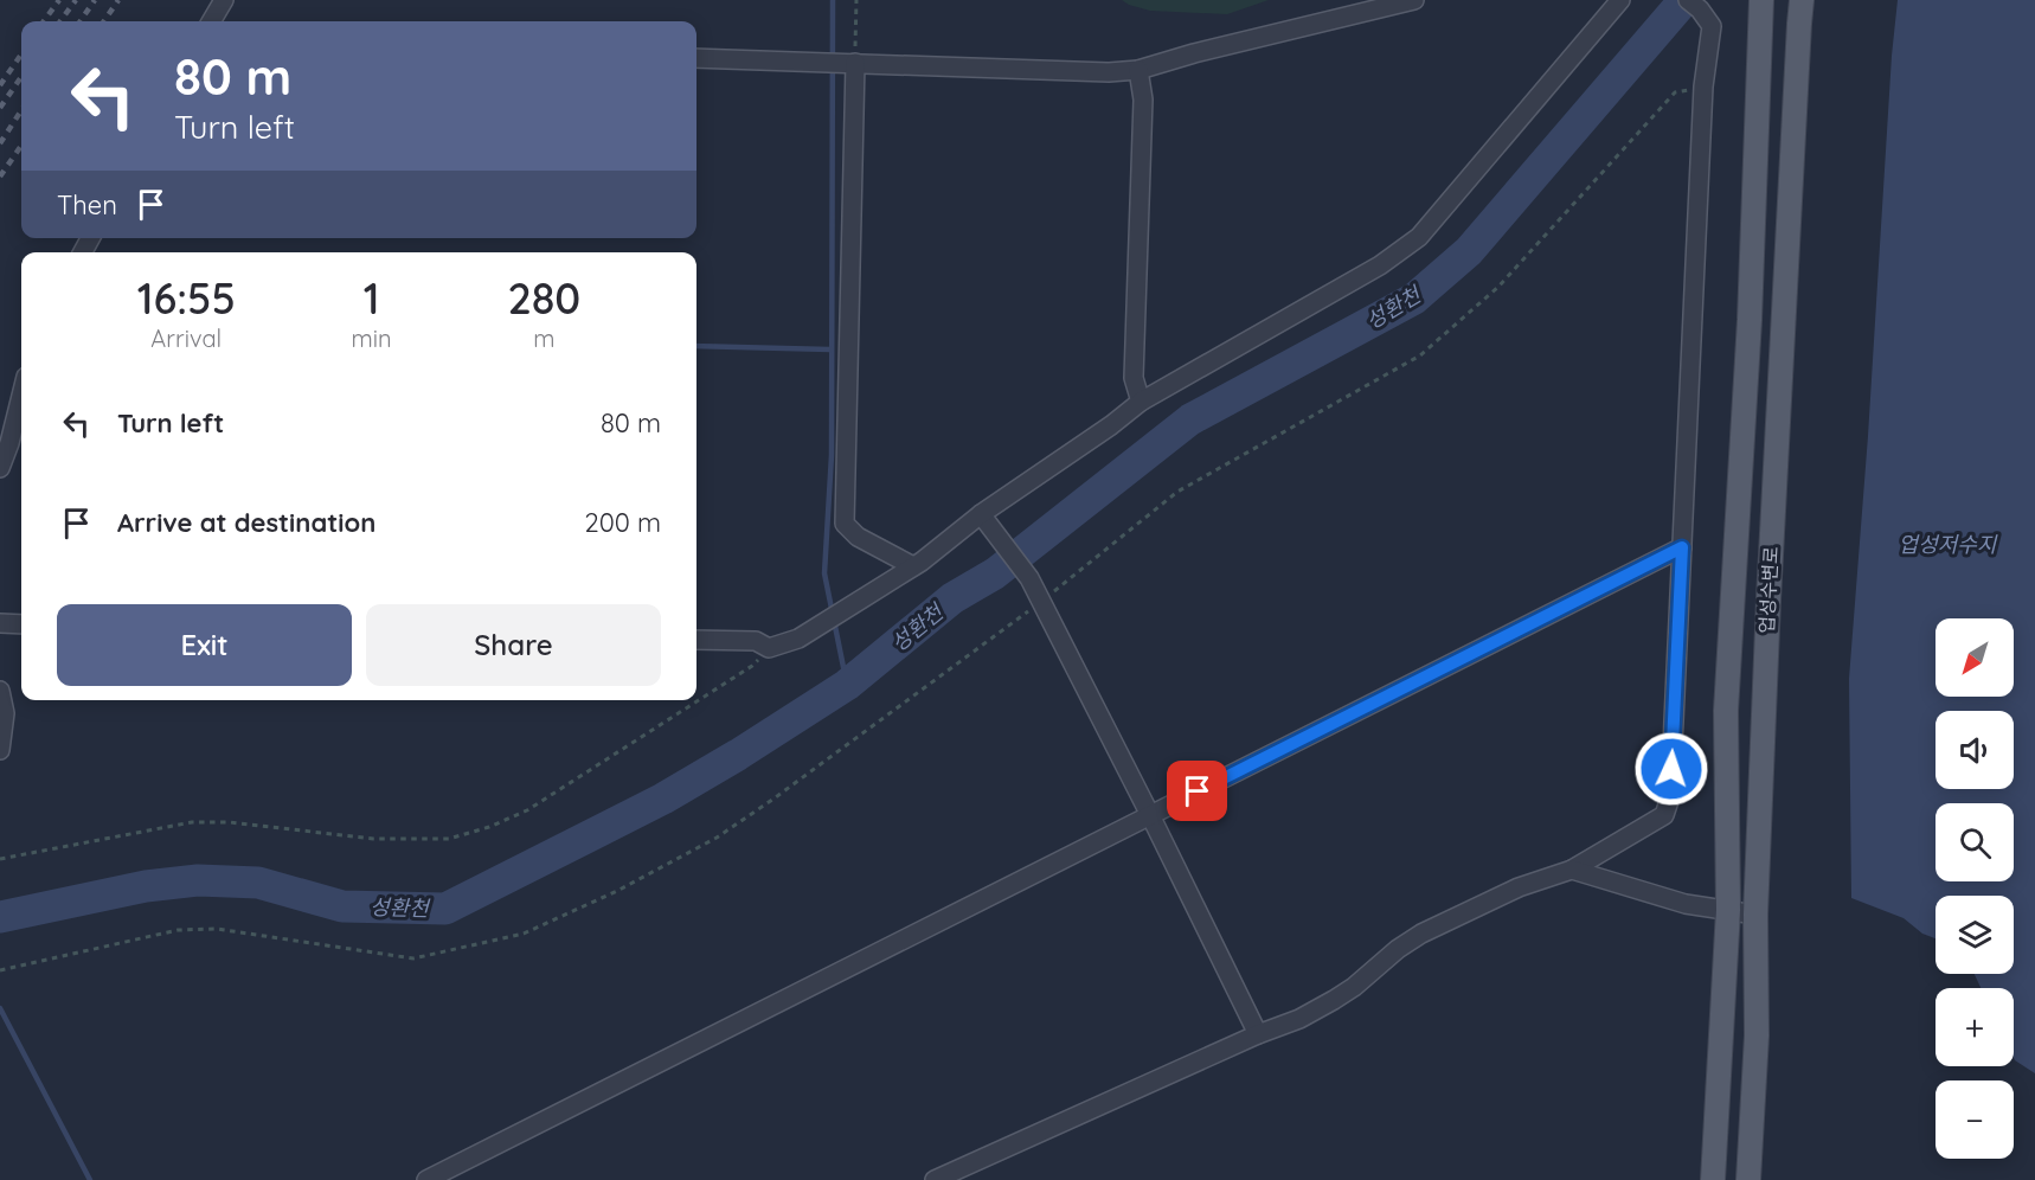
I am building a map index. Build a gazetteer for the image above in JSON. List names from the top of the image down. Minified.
{"streets":{"main road":["업성수변로"]},"water":["성환천","업성저수지"],"north":"bottom left","page":{"turn":["80 m","Turn left"],"then":"Then","eta":["16:55","Arrival","1","min","280","m"],"list":[{"name":"Turn left","value":"80 m"},{"name":"Arrive at destination","value":"200 m"}],"buttons":["Exit","Share"],"map_buttons":["+","−"]}}
